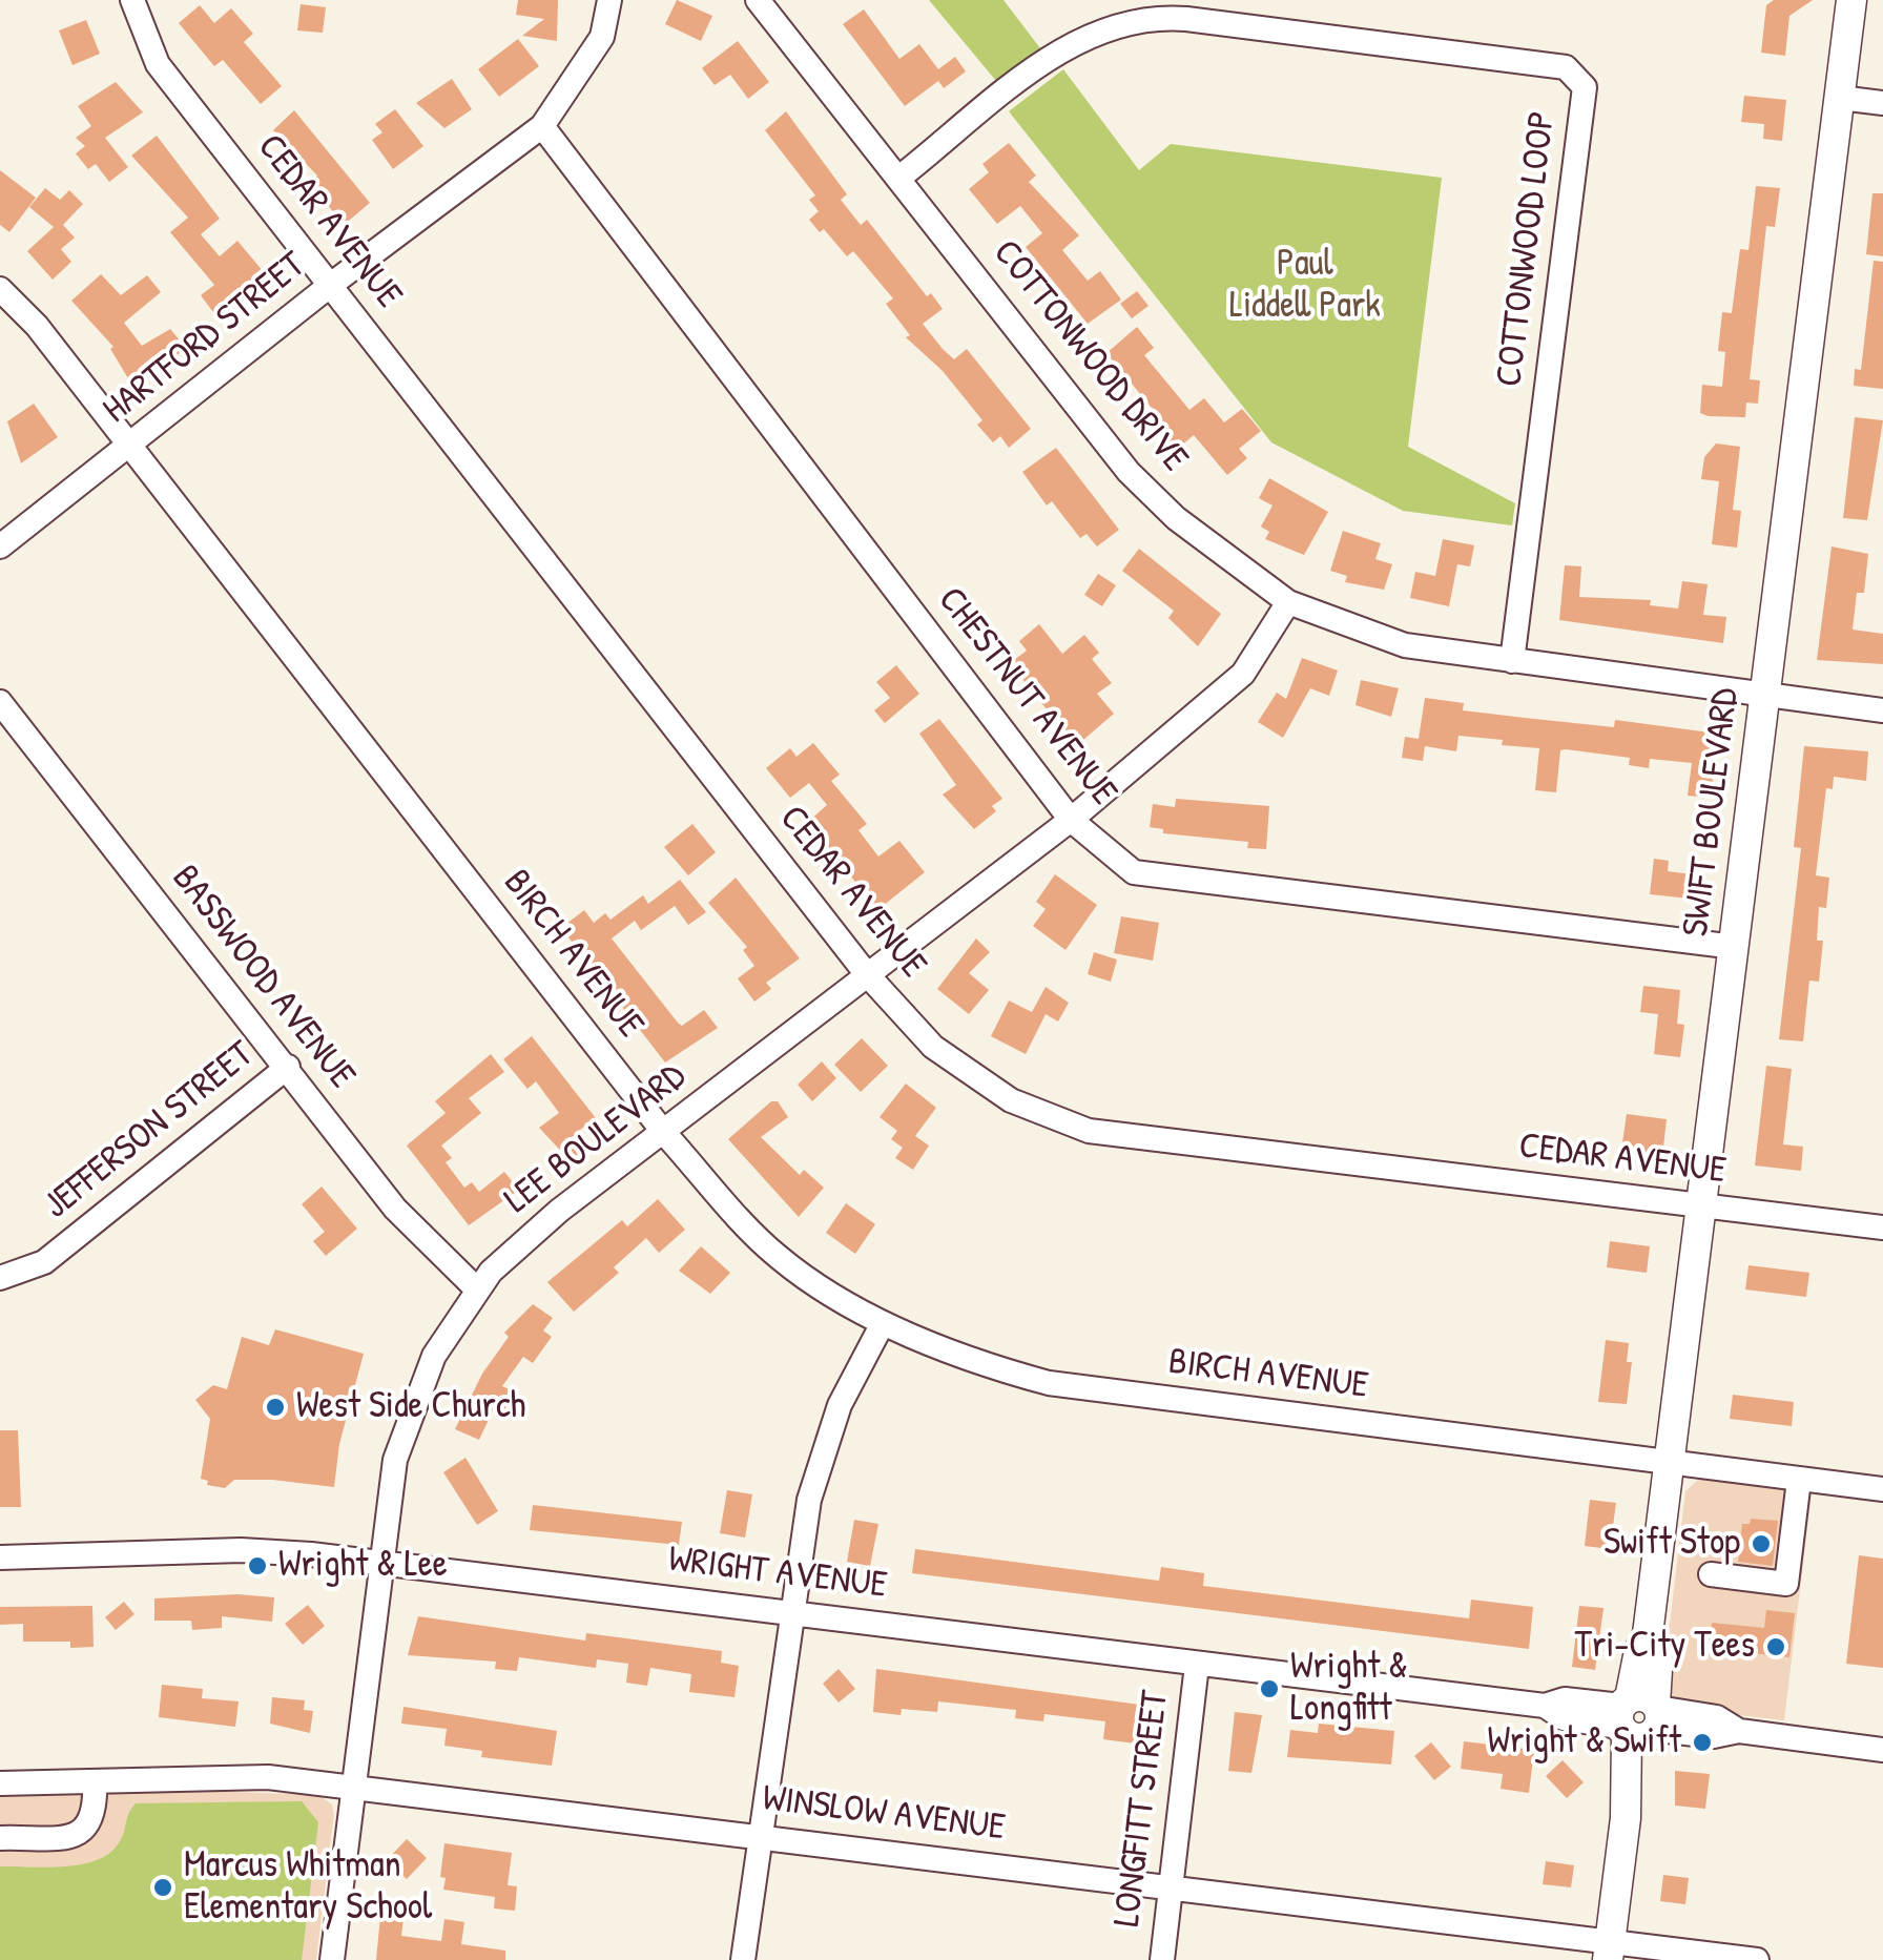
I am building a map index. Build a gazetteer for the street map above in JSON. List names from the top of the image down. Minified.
{"streets":{"main road":["SWIFT BOULEVARD"],"street":["CEDAR AVENUE","COTTONWOOD LOOP","HARTFORD STREET","COTTONWOOD DRIVE","CHESTNUT AVENUE","BIRCH AVENUE","BASSWOOD AVENUE","JEFFERSON STREET","LEE BOULEVARD","WRIGHT AVENUE","LONGFITT STREET","WINSLOW AVENUE"]},"crossings":[["CEDAR AVENUE","HARTFORD STREET"],["CEDAR AVENUE","SWIFT BOULEVARD"],["CEDAR AVENUE","LEE BOULEVARD"],["COTTONWOOD LOOP","COTTONWOOD DRIVE"],["HARTFORD STREET","CHESTNUT AVENUE"],["HARTFORD STREET","BIRCH AVENUE"],["COTTONWOOD DRIVE","SWIFT BOULEVARD"],["COTTONWOOD DRIVE","LEE BOULEVARD"],["CHESTNUT AVENUE","SWIFT BOULEVARD"],["CHESTNUT AVENUE","LEE BOULEVARD"],["SWIFT BOULEVARD","BIRCH AVENUE"],["SWIFT BOULEVARD","WRIGHT AVENUE"],["SWIFT BOULEVARD","WINSLOW AVENUE"],["BIRCH AVENUE","LEE BOULEVARD"],["BASSWOOD AVENUE","JEFFERSON STREET"],["BASSWOOD AVENUE","LEE BOULEVARD"],["LEE BOULEVARD","WRIGHT AVENUE"],["LEE BOULEVARD","WINSLOW AVENUE"],["WRIGHT AVENUE","LONGFITT STREET"],["LONGFITT STREET","WINSLOW AVENUE"]],"parks":["Paul Liddell Park"],"places":["West Side Church","Swift Stop","Wright & Lee","Tri-City Tees","Wright & Longfitt","Wright & Swift","Marcus Whitman Elementary School"]}
